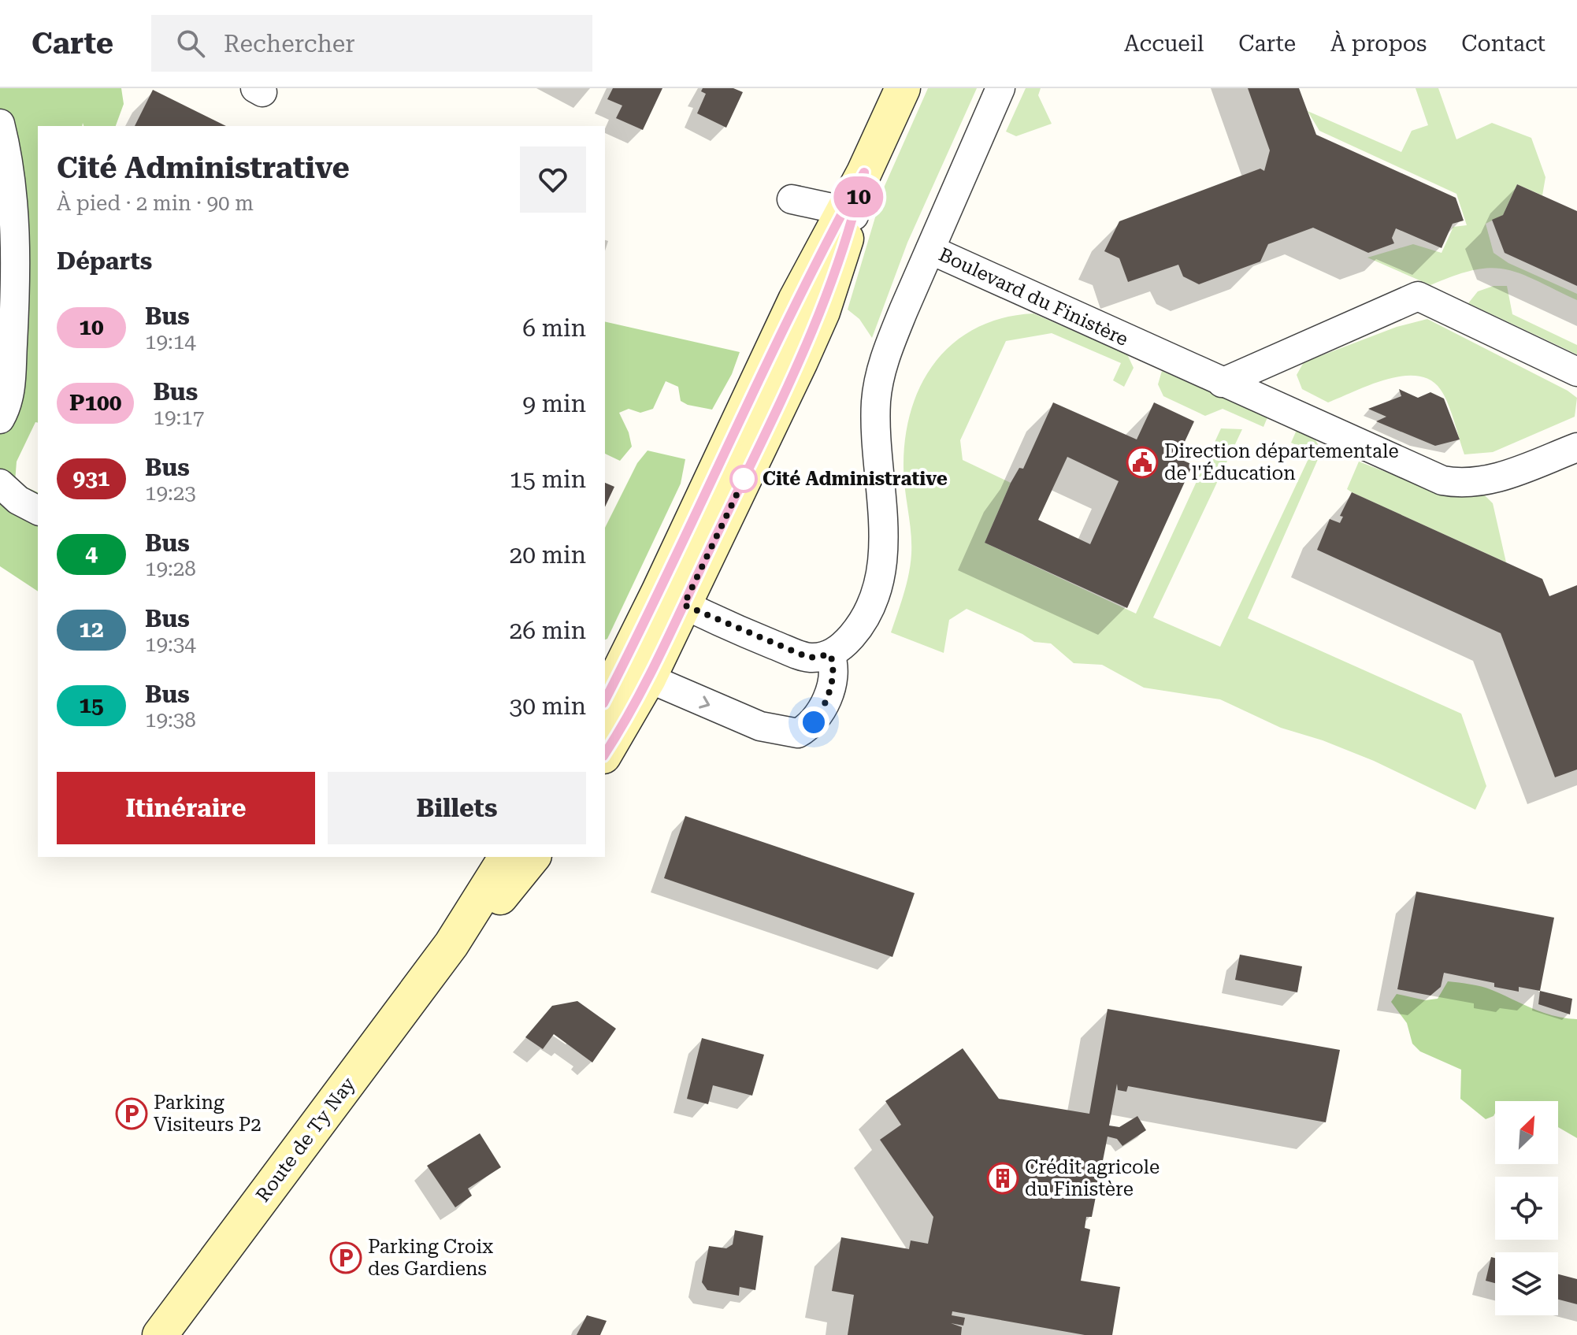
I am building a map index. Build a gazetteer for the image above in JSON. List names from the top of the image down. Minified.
{"streets":{"main road":["Route de Ty Nay"],"street":["Boulevard du Finistère"]},"places":{"public building":["Direction départementale de l'Éducation"],"other":["Cité Administrative"],"parking":["Parking Visiteurs P2","Parking Croix des Gardiens"],"building":["Crédit agricole du Finistère"]},"lines":["bus line 10"],"north":"top right","page":{"header":"Carte","search":"Rechercher","nav":["Accueil","Carte","À propos","Contact"],"on_map":"10","heading":[["Cité Administrative","À pied · 2 min · 90 m"],"Départs"],"list":[{"mark":"10","name":"Bus","note":"19:14","value":"6 min"},{"mark":"P100","name":"Bus","note":"19:17","value":"9 min"},{"mark":"931","name":"Bus","note":"19:23","value":"15 min"},{"mark":"4","name":"Bus","note":"19:28","value":"20 min"},{"mark":"12","name":"Bus","note":"19:34","value":"26 min"},{"mark":"15","name":"Bus","note":"19:38","value":"30 min"}],"buttons":["Itinéraire","Billets"]}}
